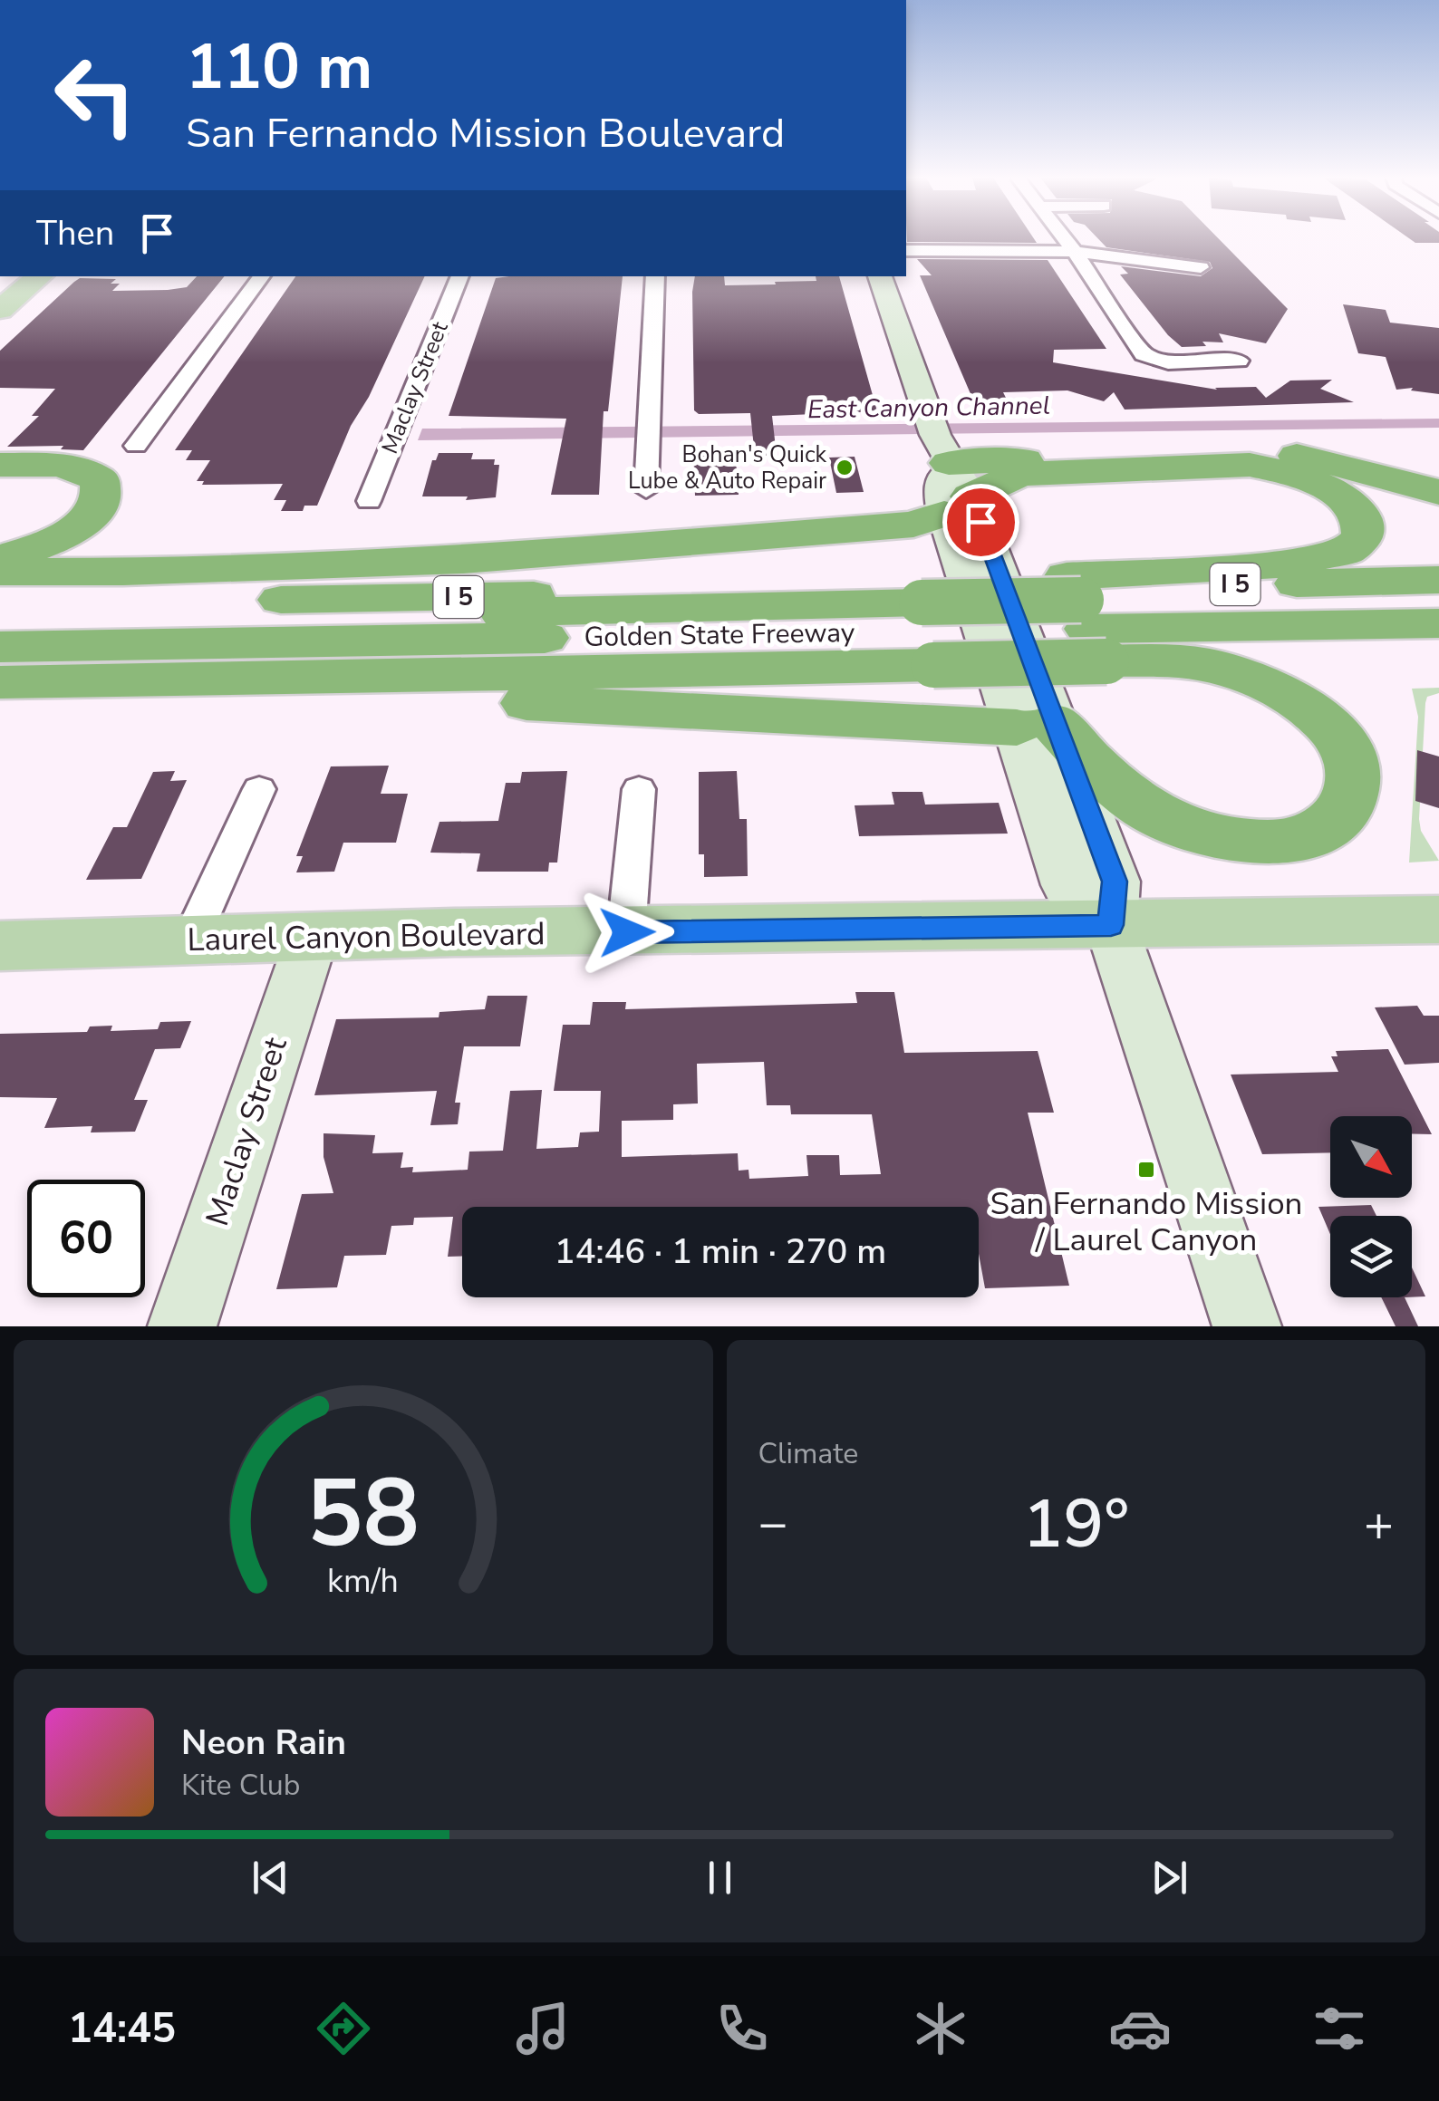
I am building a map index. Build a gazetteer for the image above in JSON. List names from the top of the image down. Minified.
{"streets":{"highway":["I 5","Golden State Freeway"],"main road":["Maclay Street","Laurel Canyon Boulevard"]},"crossings":[["Maclay Street","Laurel Canyon Boulevard"]],"water":["East Canyon Channel"],"places":{"other":["Bohan's Quick Lube & Auto Repair"],"transit":["San Fernando Mission / Laurel Canyon"]},"north":"bottom right","page":{"turn":["110 m","San Fernando Mission Boulevard"],"then":"Then","limit":"60","trip":"14:46 · 1 min · 270 m","tile":"Climate","heat":["−","19°","+"],"song":["Neon Rain","Kite Club"],"tabs":"14:45","gauge":["58","km/h"]}}
